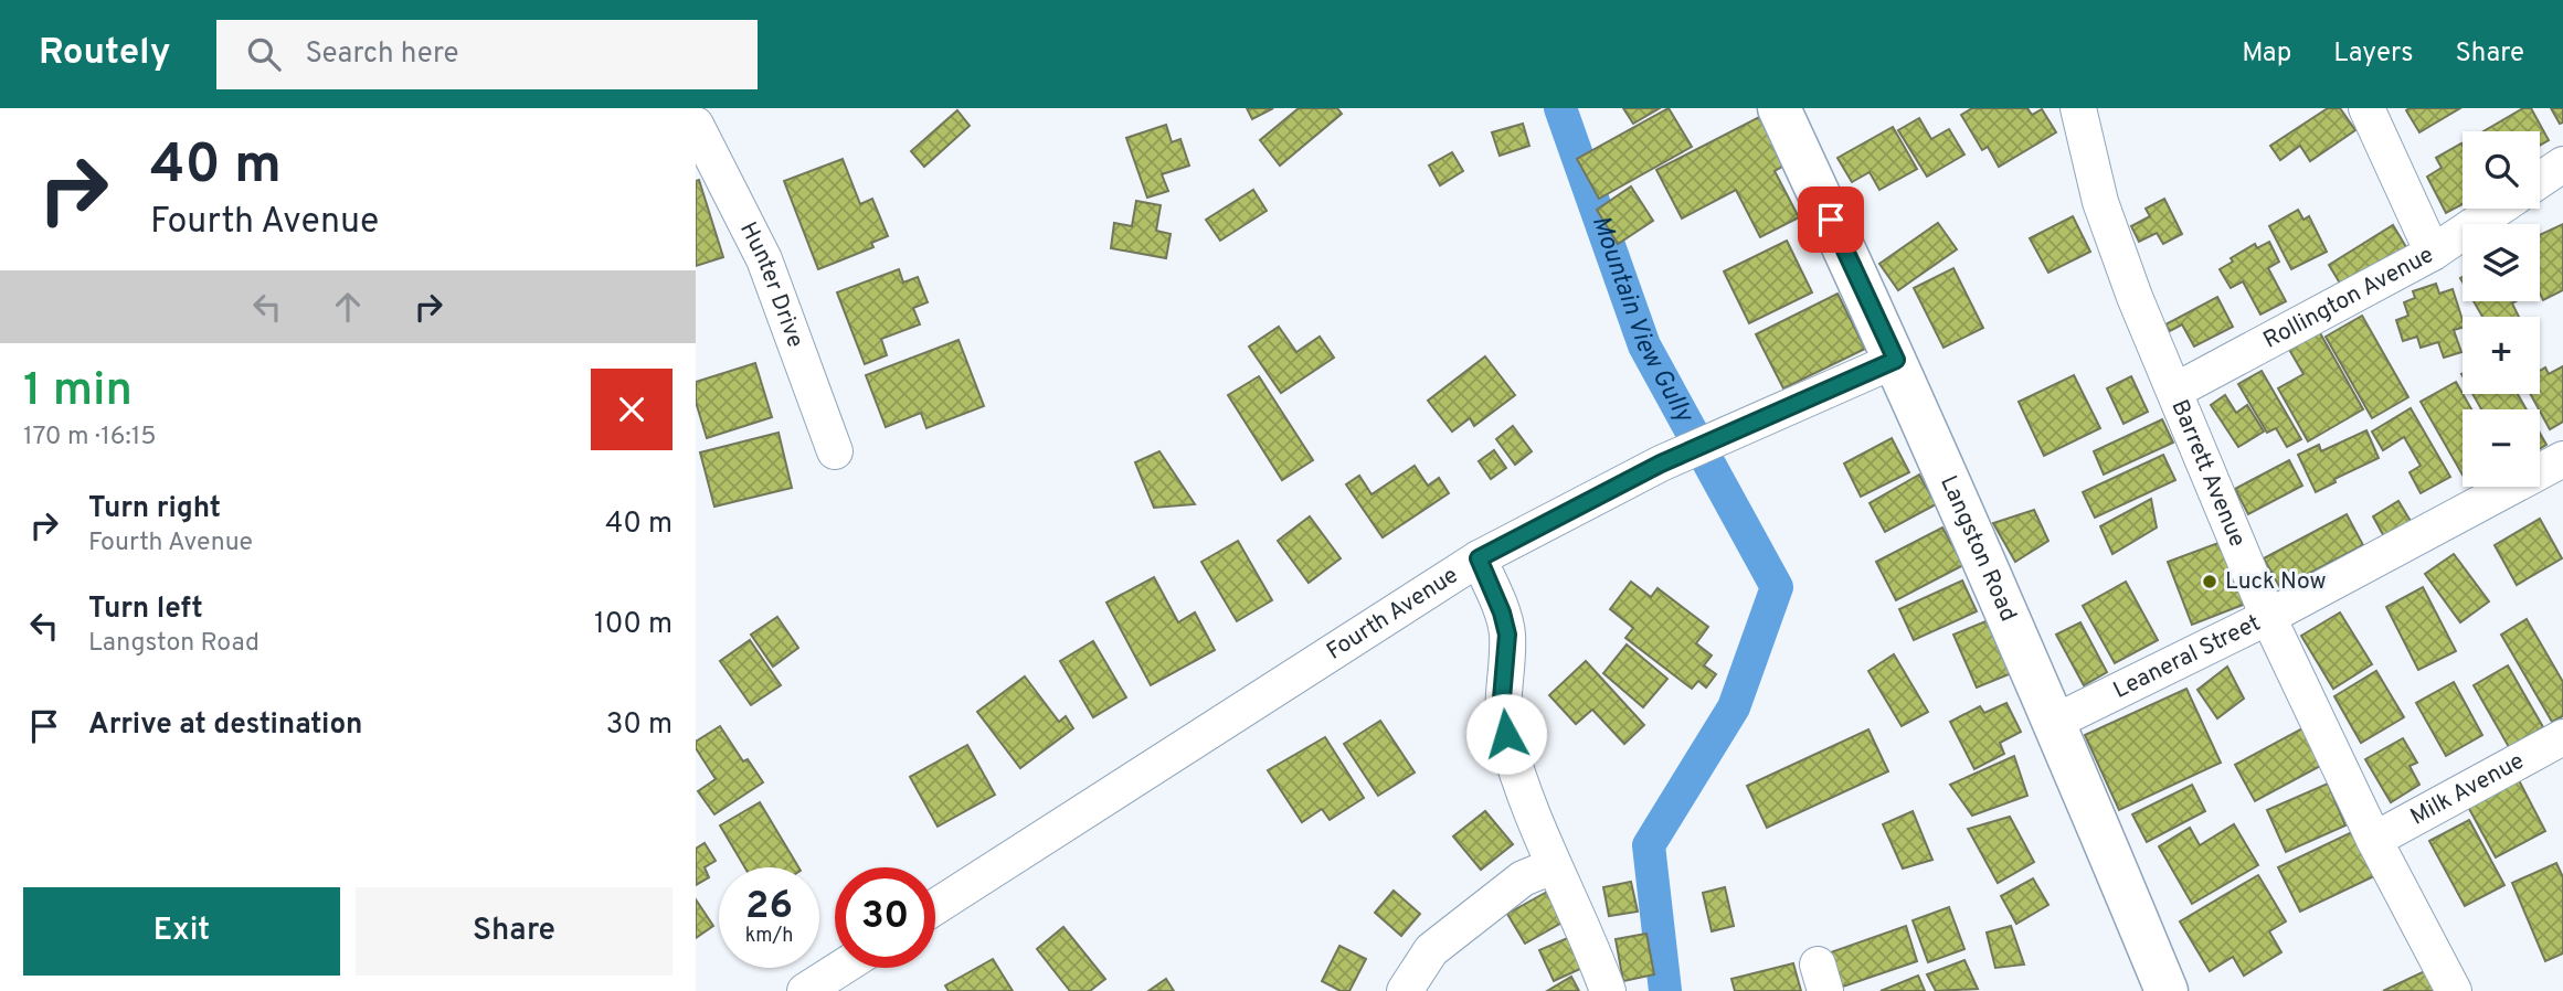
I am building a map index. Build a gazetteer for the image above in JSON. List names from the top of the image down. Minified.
{"streets":{"street":["Hunter Drive","Rollington Avenue","Barrett Avenue","Langston Road","Fourth Avenue","Leaneral Street","Milk Avenue"]},"crossings":[["Rollington Avenue","Barrett Avenue"],["Barrett Avenue","Leaneral Street"],["Barrett Avenue","Milk Avenue"],["Langston Road","Fourth Avenue"],["Langston Road","Leaneral Street"]],"water":["Mountain View Gully"],"places":["Luck Now"],"page":{"header":"Routely","search":"Search here","nav":["Map","Layers","Share"],"turn":["40 m","Fourth Avenue"],"map_buttons":["+","−"],"heading":["1 min","170 m · 16:15"],"list":[{"name":"Turn right","note":"Fourth Avenue","value":"40 m"},{"name":"Turn left","note":"Langston Road","value":"100 m"},{"name":"Arrive at destination","value":"30 m"}],"speed":"26 km/h","limit":"30","buttons":["Exit","Share"]}}
